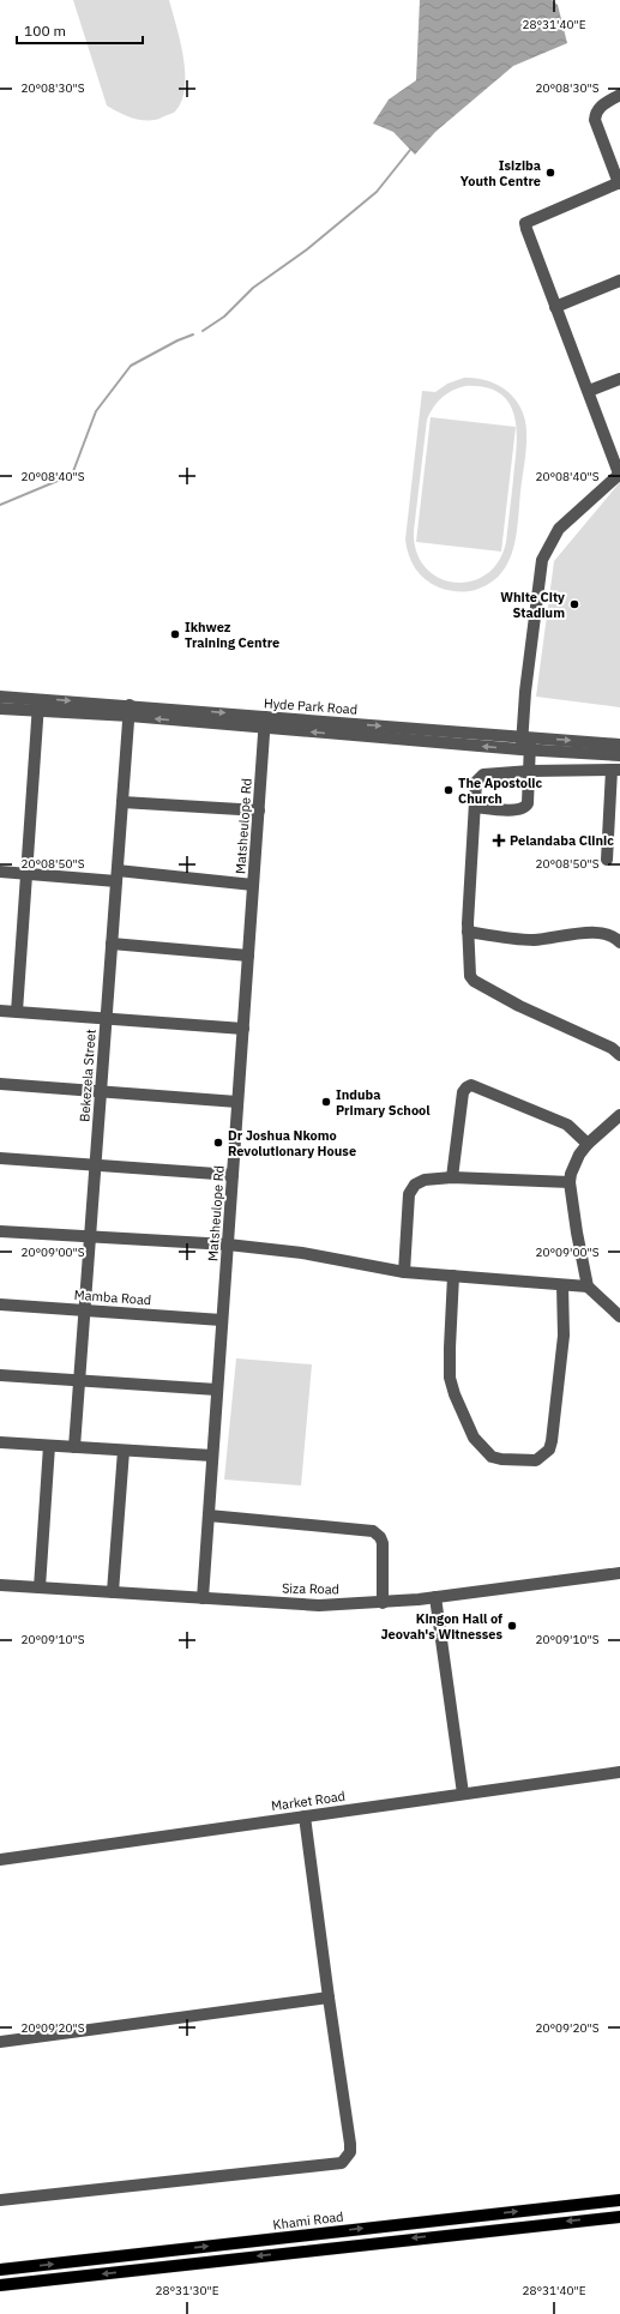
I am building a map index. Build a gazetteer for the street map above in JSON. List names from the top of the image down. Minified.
{"streets":{"main road":["Khami Road"],"street":["Hyde Park Road","Matsheulope Rd","Bekezela Street","Mamba Road","Siza Road","Market Road"]},"crossings":[["Hyde Park Road","Matsheulope Rd"],["Hyde Park Road","Bekezela Street"],["Matsheulope Rd","Mamba Road"],["Matsheulope Rd","Siza Road"],["Bekezela Street","Mamba Road"]],"places":{"other":["Isiziba Youth Centre","White City Stadium","Ikhwez Training Centre","The Apostolic Church","Induba Primary School","Dr Joshua Nkomo Revolutionary House","Kingon Hall of Jeovah's Witnesses"],"health":["Pelandaba Clinic"]},"scale_bar":"100 m","coordinates":["28°31'40\"E","20°08'30\"S","20°08'40\"S","20°08'50\"S","20°09'00\"S","20°09'10\"S","20°09'20\"S","28°31'30\"E"]}
